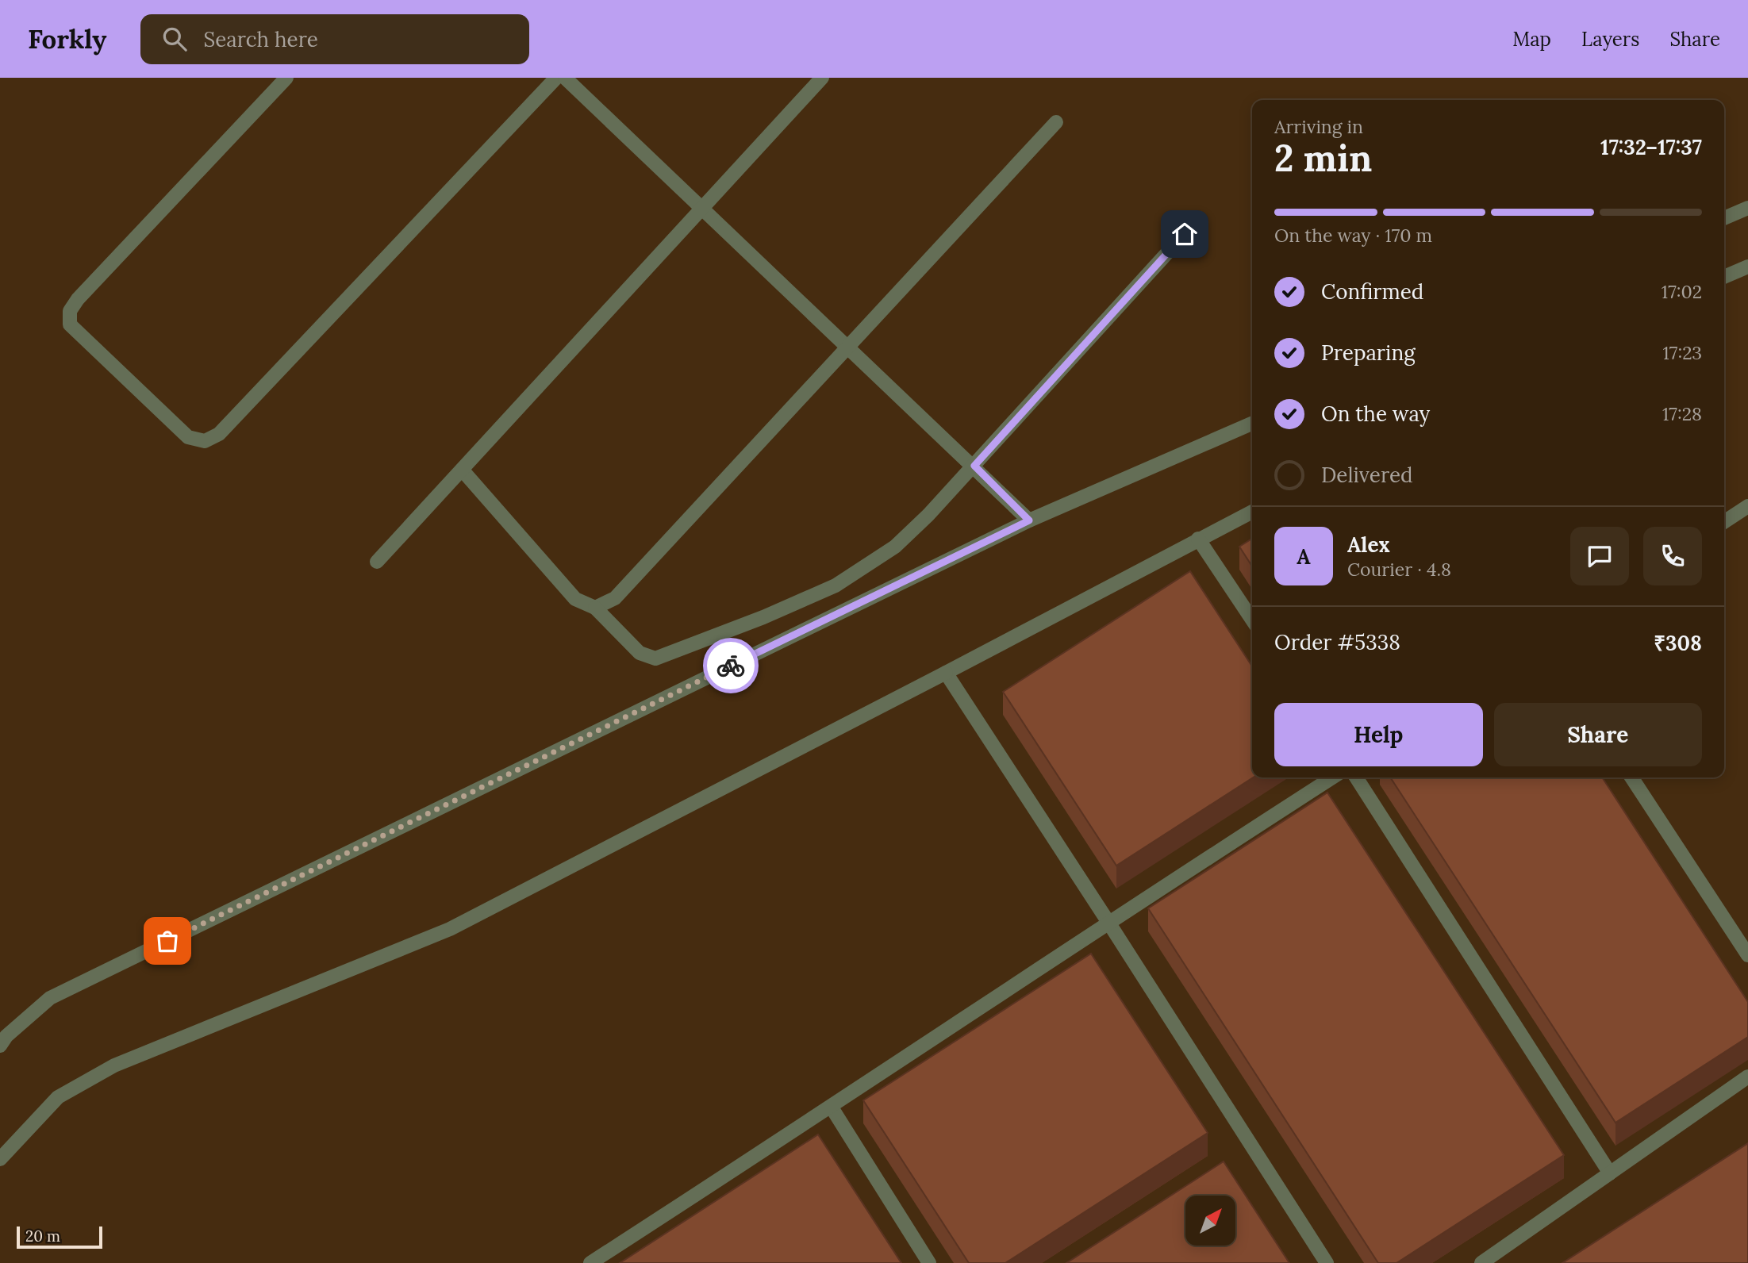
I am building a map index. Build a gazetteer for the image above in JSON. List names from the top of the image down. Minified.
{"scale_bar":"20 m","north":"top right","page":{"header":"Forkly","search":"Search here","nav":["Map","Layers","Share"],"heading":["2 min","Arriving in","17:32–17:37"],"panel":["Alex","Courier · 4.8","Order #5338","₹308"],"bar":"On the way · 170 m","list":[["Confirmed","17:02"],["Preparing","17:23"],["On the way","17:28"],"Delivered"],"round":"A","buttons":["Help","Share"],"scale":"20 m"}}
